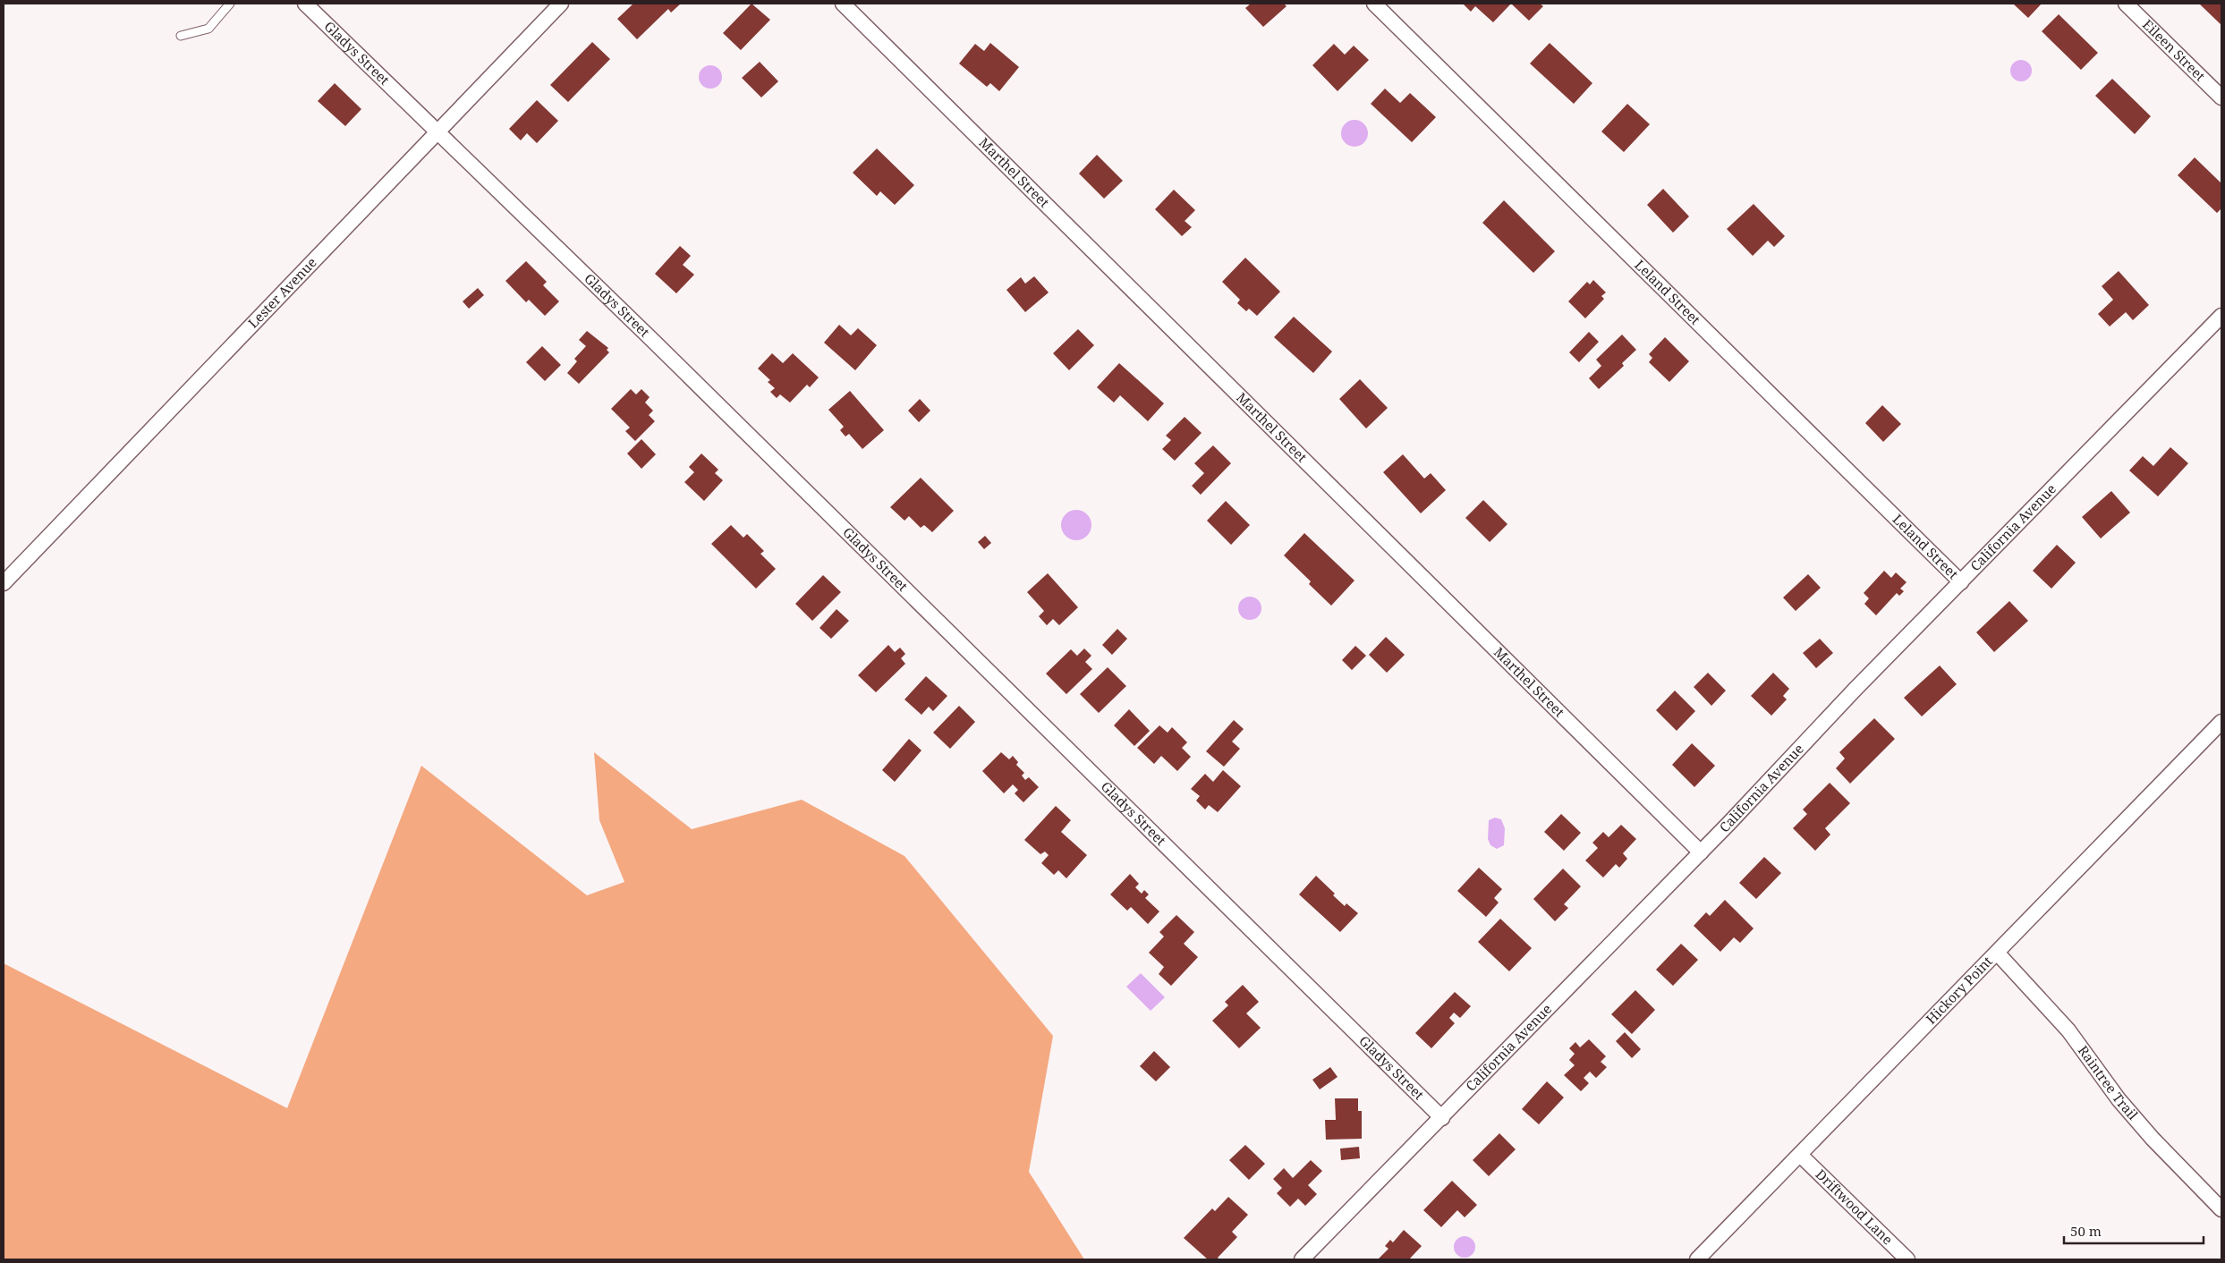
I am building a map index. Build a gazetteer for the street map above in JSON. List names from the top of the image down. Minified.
{"streets":{"street":["Eileen Street","Gladys Street","Marthel Street","Lester Avenue","Leland Street","California Avenue","Hickory Point","Raintree Trail","Driftwood Lane"]},"crossings":[["Gladys Street","Lester Avenue"],["Gladys Street","California Avenue"],["Marthel Street","California Avenue"],["Leland Street","California Avenue"],["Hickory Point","Raintree Trail"],["Hickory Point","Driftwood Lane"]],"scale_bar":"50 m"}
